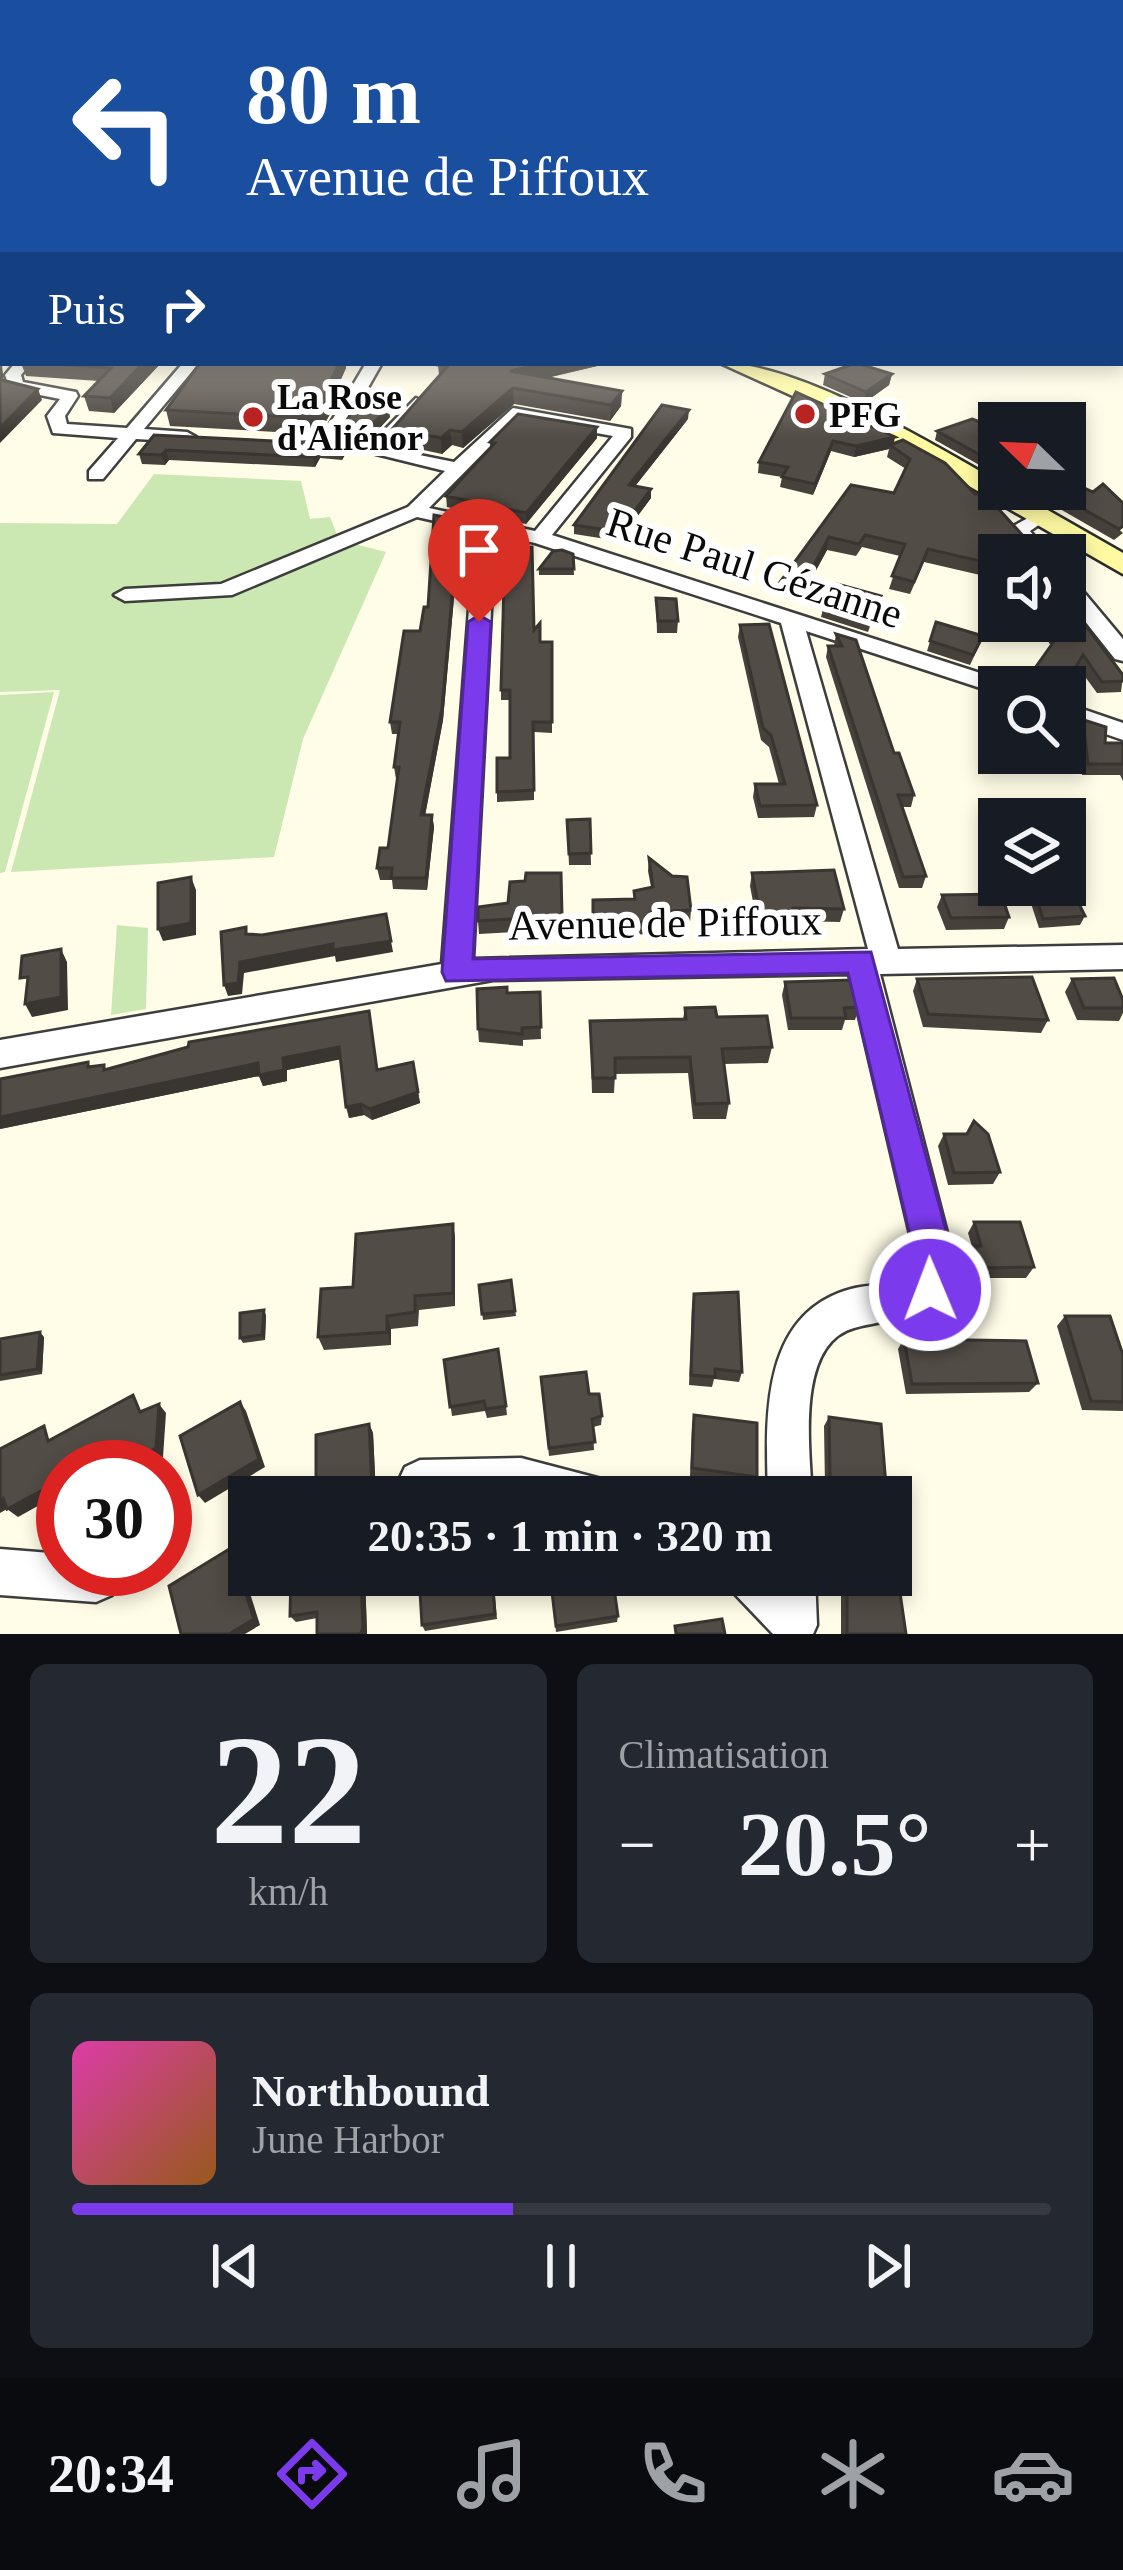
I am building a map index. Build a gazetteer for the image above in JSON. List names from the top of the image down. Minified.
{"streets":{"street":["Rue Paul Cézanne","Avenue de Piffoux"]},"places":["PFG","La Rose d'Aliénor"],"north":"top left","page":{"turn":["80 m","Avenue de Piffoux"],"then":"Puis","limit":"30","trip":"20:35 · 1 min · 320 m","tile":[["22","km/h"],"Climatisation"],"heat":["−","20.5°","+"],"song":["Northbound","June Harbor"],"tabs":"20:34"}}
